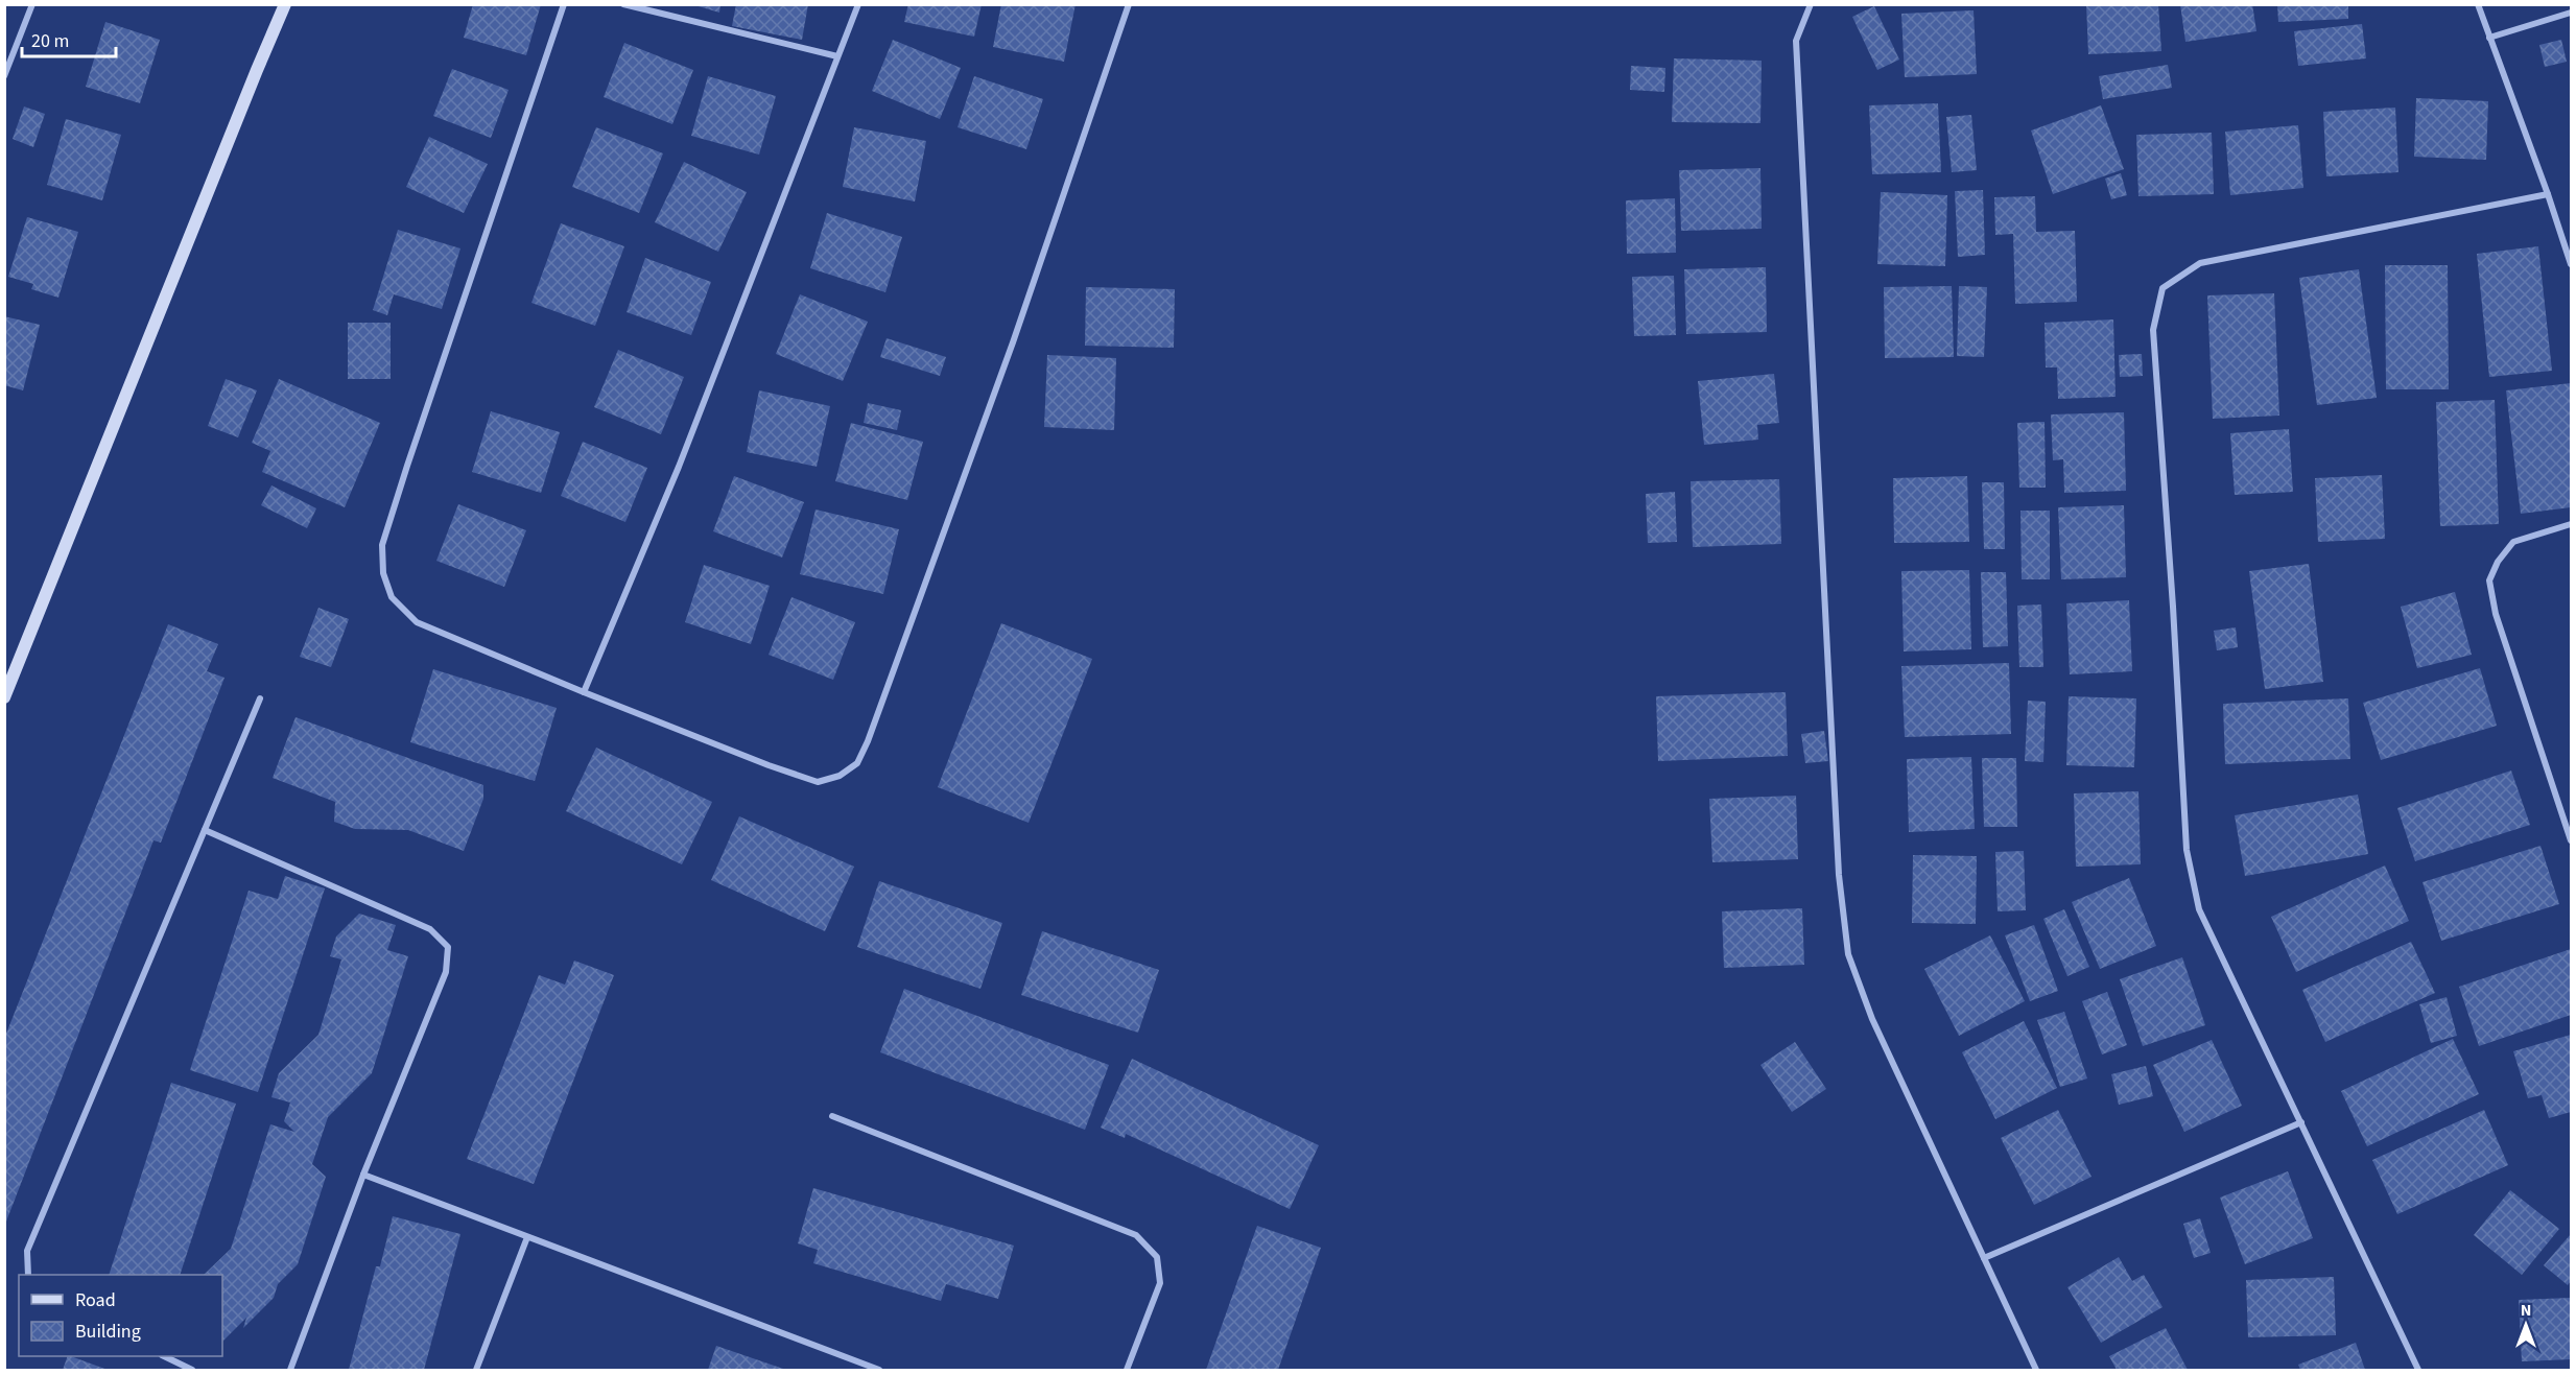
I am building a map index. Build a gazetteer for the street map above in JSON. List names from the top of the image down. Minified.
{"legend":["Road","Building"],"scale_bar":"20 m","north":"top"}
